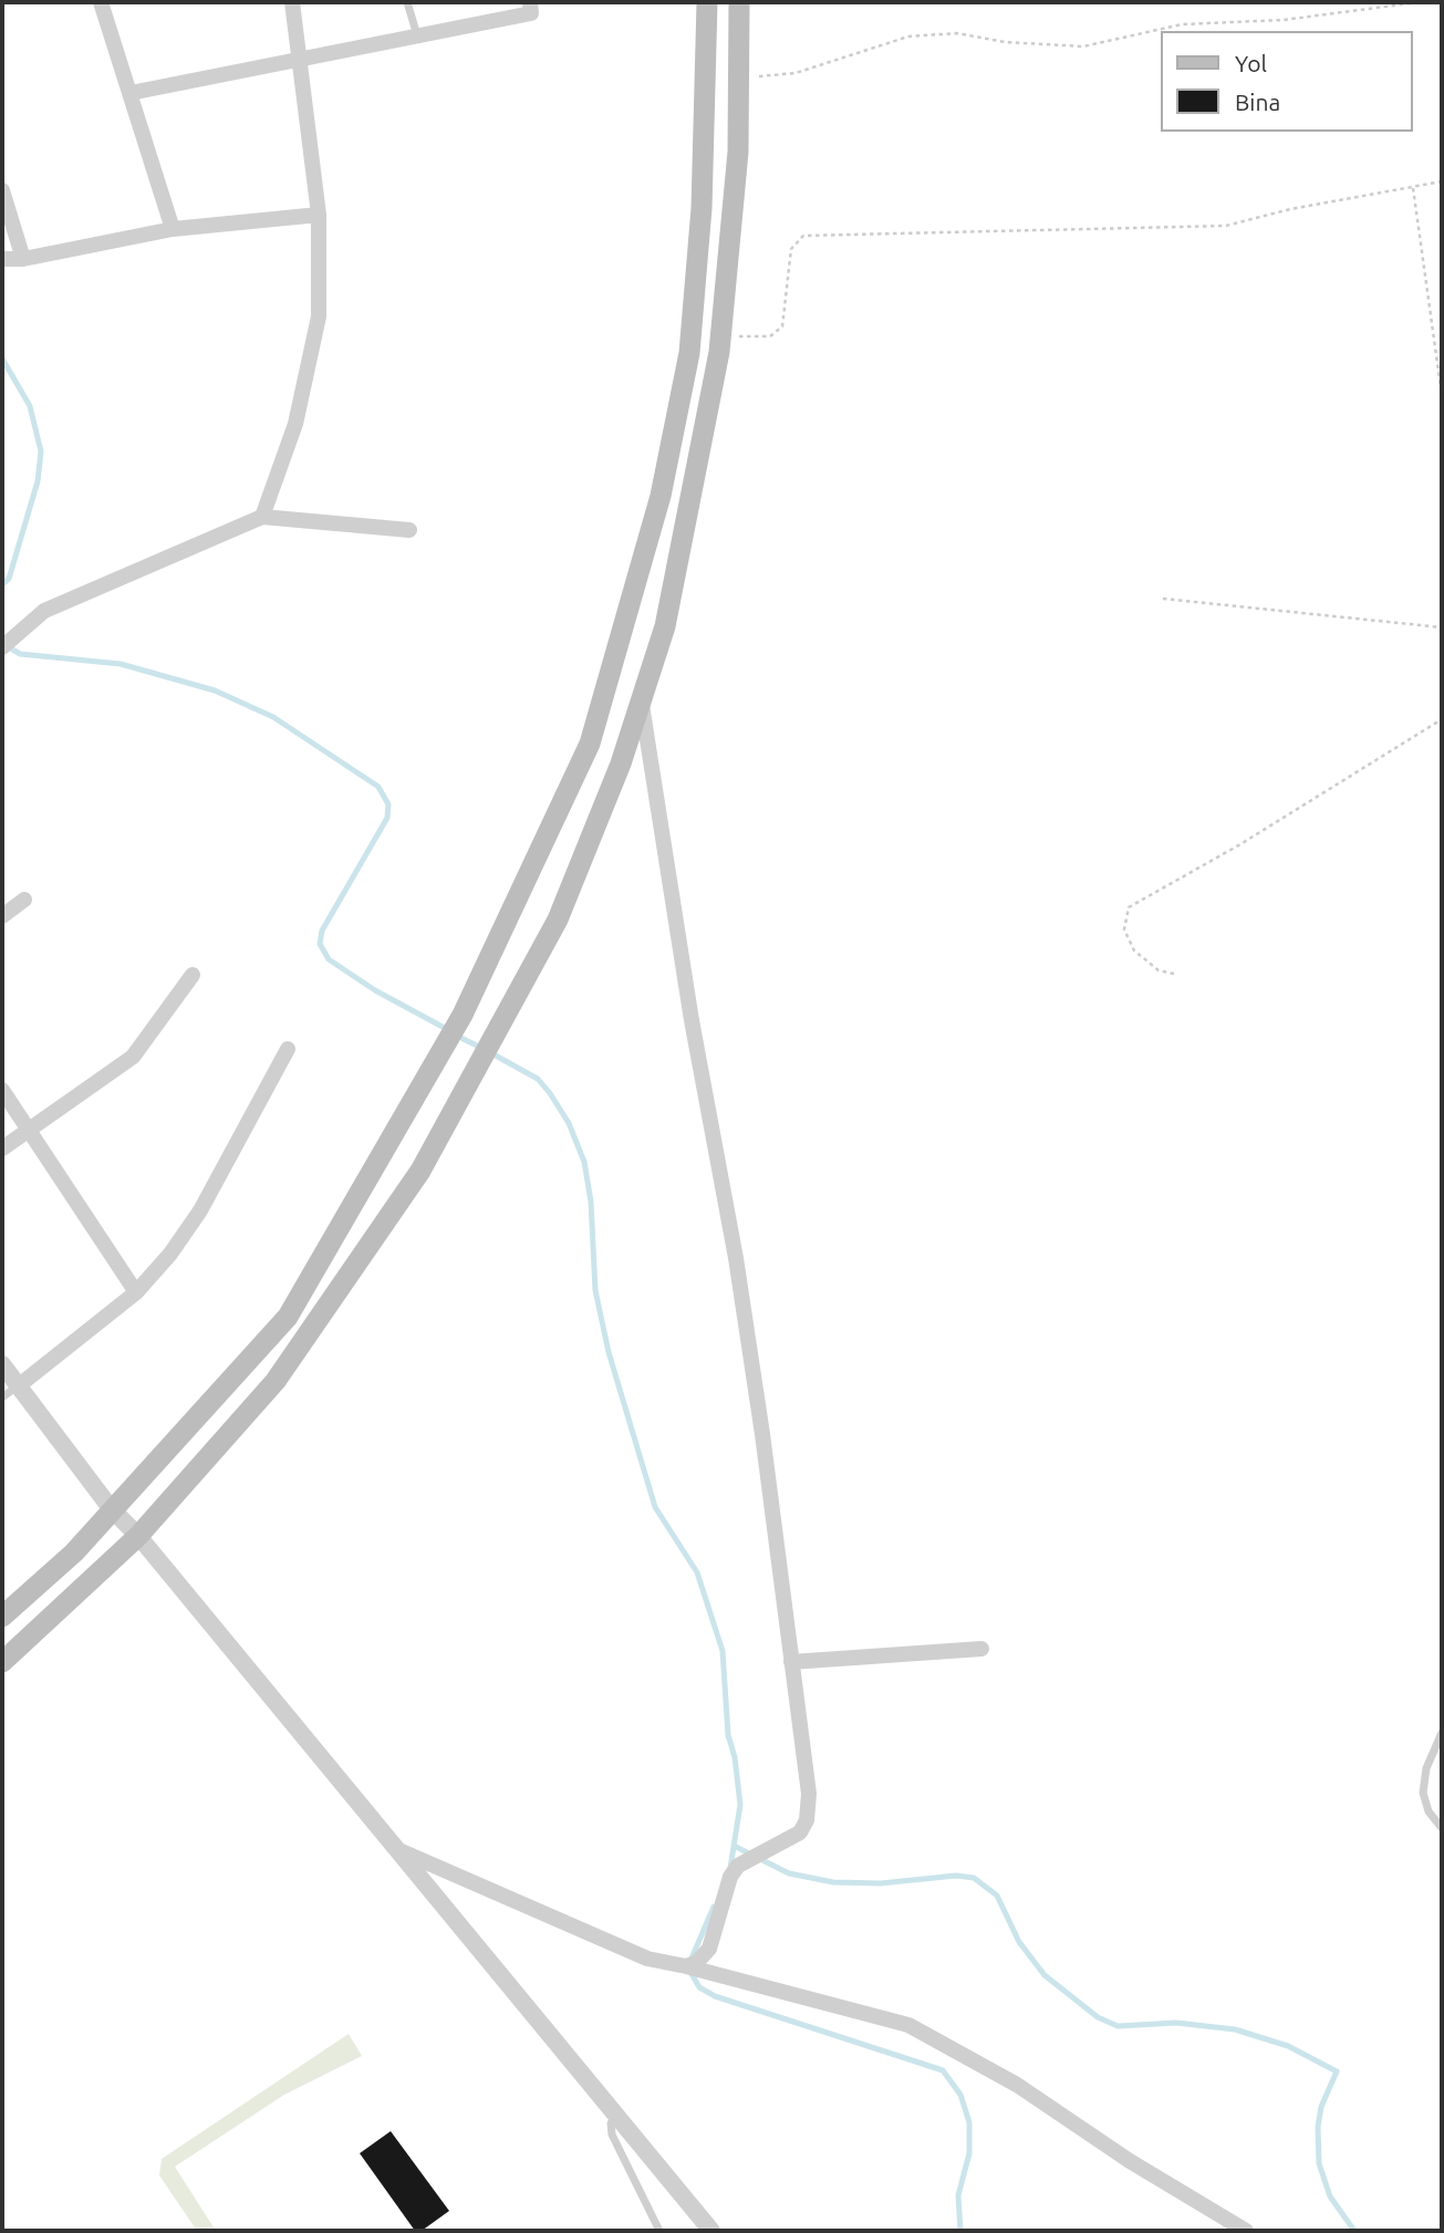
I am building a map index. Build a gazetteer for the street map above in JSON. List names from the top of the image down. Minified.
{"legend":["Yol","Bina"]}
